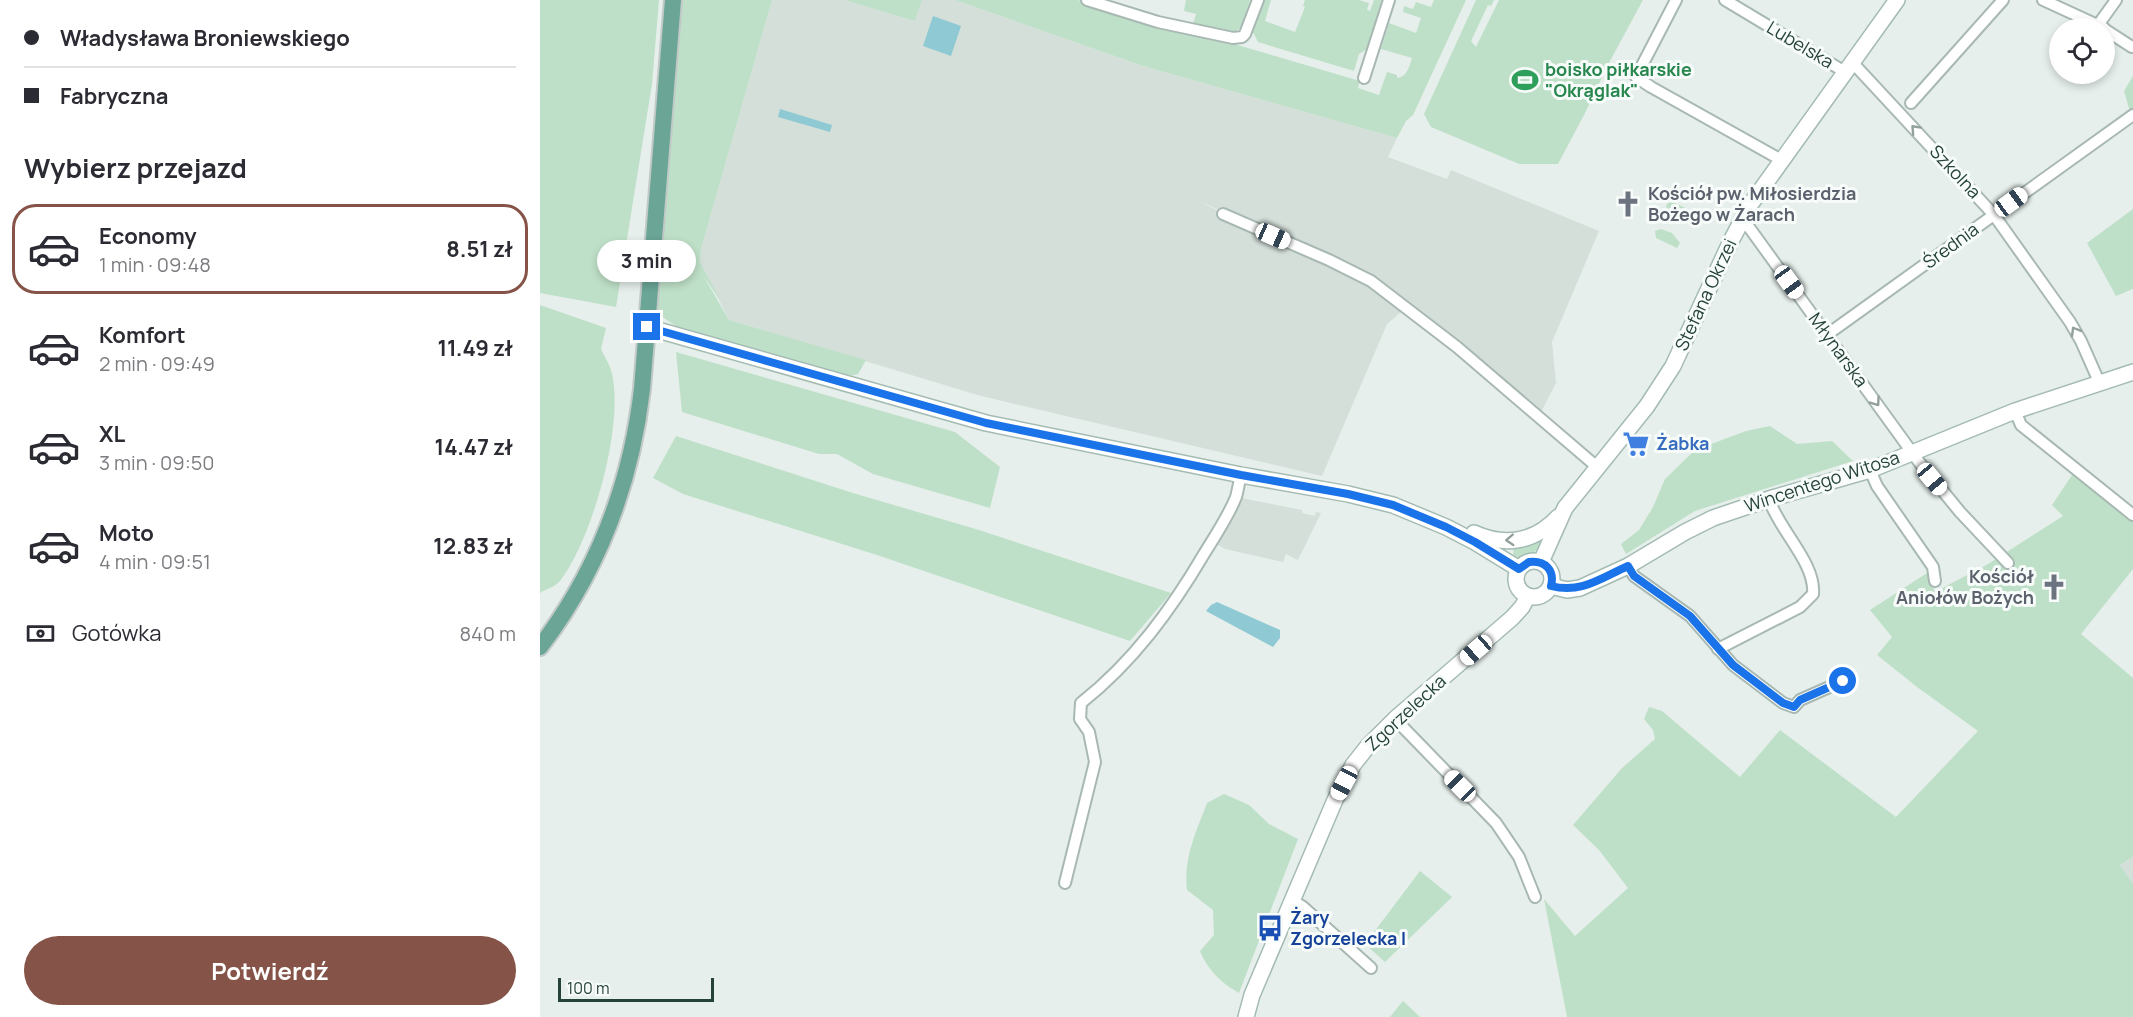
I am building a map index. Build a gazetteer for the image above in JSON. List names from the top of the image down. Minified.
{"streets":{"street":["Lubelska","Szkolna","Średnia","Stefana Okrzei","Młynarska","Wincentego Witosa","Zgorzelecka"]},"crossings":[["Lubelska","Szkolna"],["Lubelska","Stefana Okrzei"],["Szkolna","Średnia"],["Szkolna","Stefana Okrzei"],["Szkolna","Wincentego Witosa"],["Średnia","Młynarska"],["Stefana Okrzei","Młynarska"],["Stefana Okrzei","Wincentego Witosa"],["Stefana Okrzei","Zgorzelecka"],["Młynarska","Wincentego Witosa"],["Wincentego Witosa","Zgorzelecka"]],"one_way":["Szkolna"],"places":{"sports":["boisko piłkarskie \"Okrąglak\""],"church":["Kościół pw. Miłosierdzia Bożego w Żarach","Kościół Aniołów Bożych"],"supermarket":["Żabka"],"bus stop":["Żary Zgorzelecka I"]},"scale_bar":"100 m","page":{"banner":["Władysława Broniewskiego","Fabryczna"],"heading":"Wybierz przejazd","list":[{"name":"Economy","note":"1 min · 09:48","value":"8.51 zł"},{"name":"Komfort","note":"2 min · 09:49","value":"11.49 zł"},{"name":"XL","note":"3 min · 09:50","value":"14.47 zł"},{"name":"Moto","note":"4 min · 09:51","value":"12.83 zł"}],"bubble":"3 min","pay":["Gotówka","840 m"],"buttons":"Potwierdź","scale":"100 m"}}
